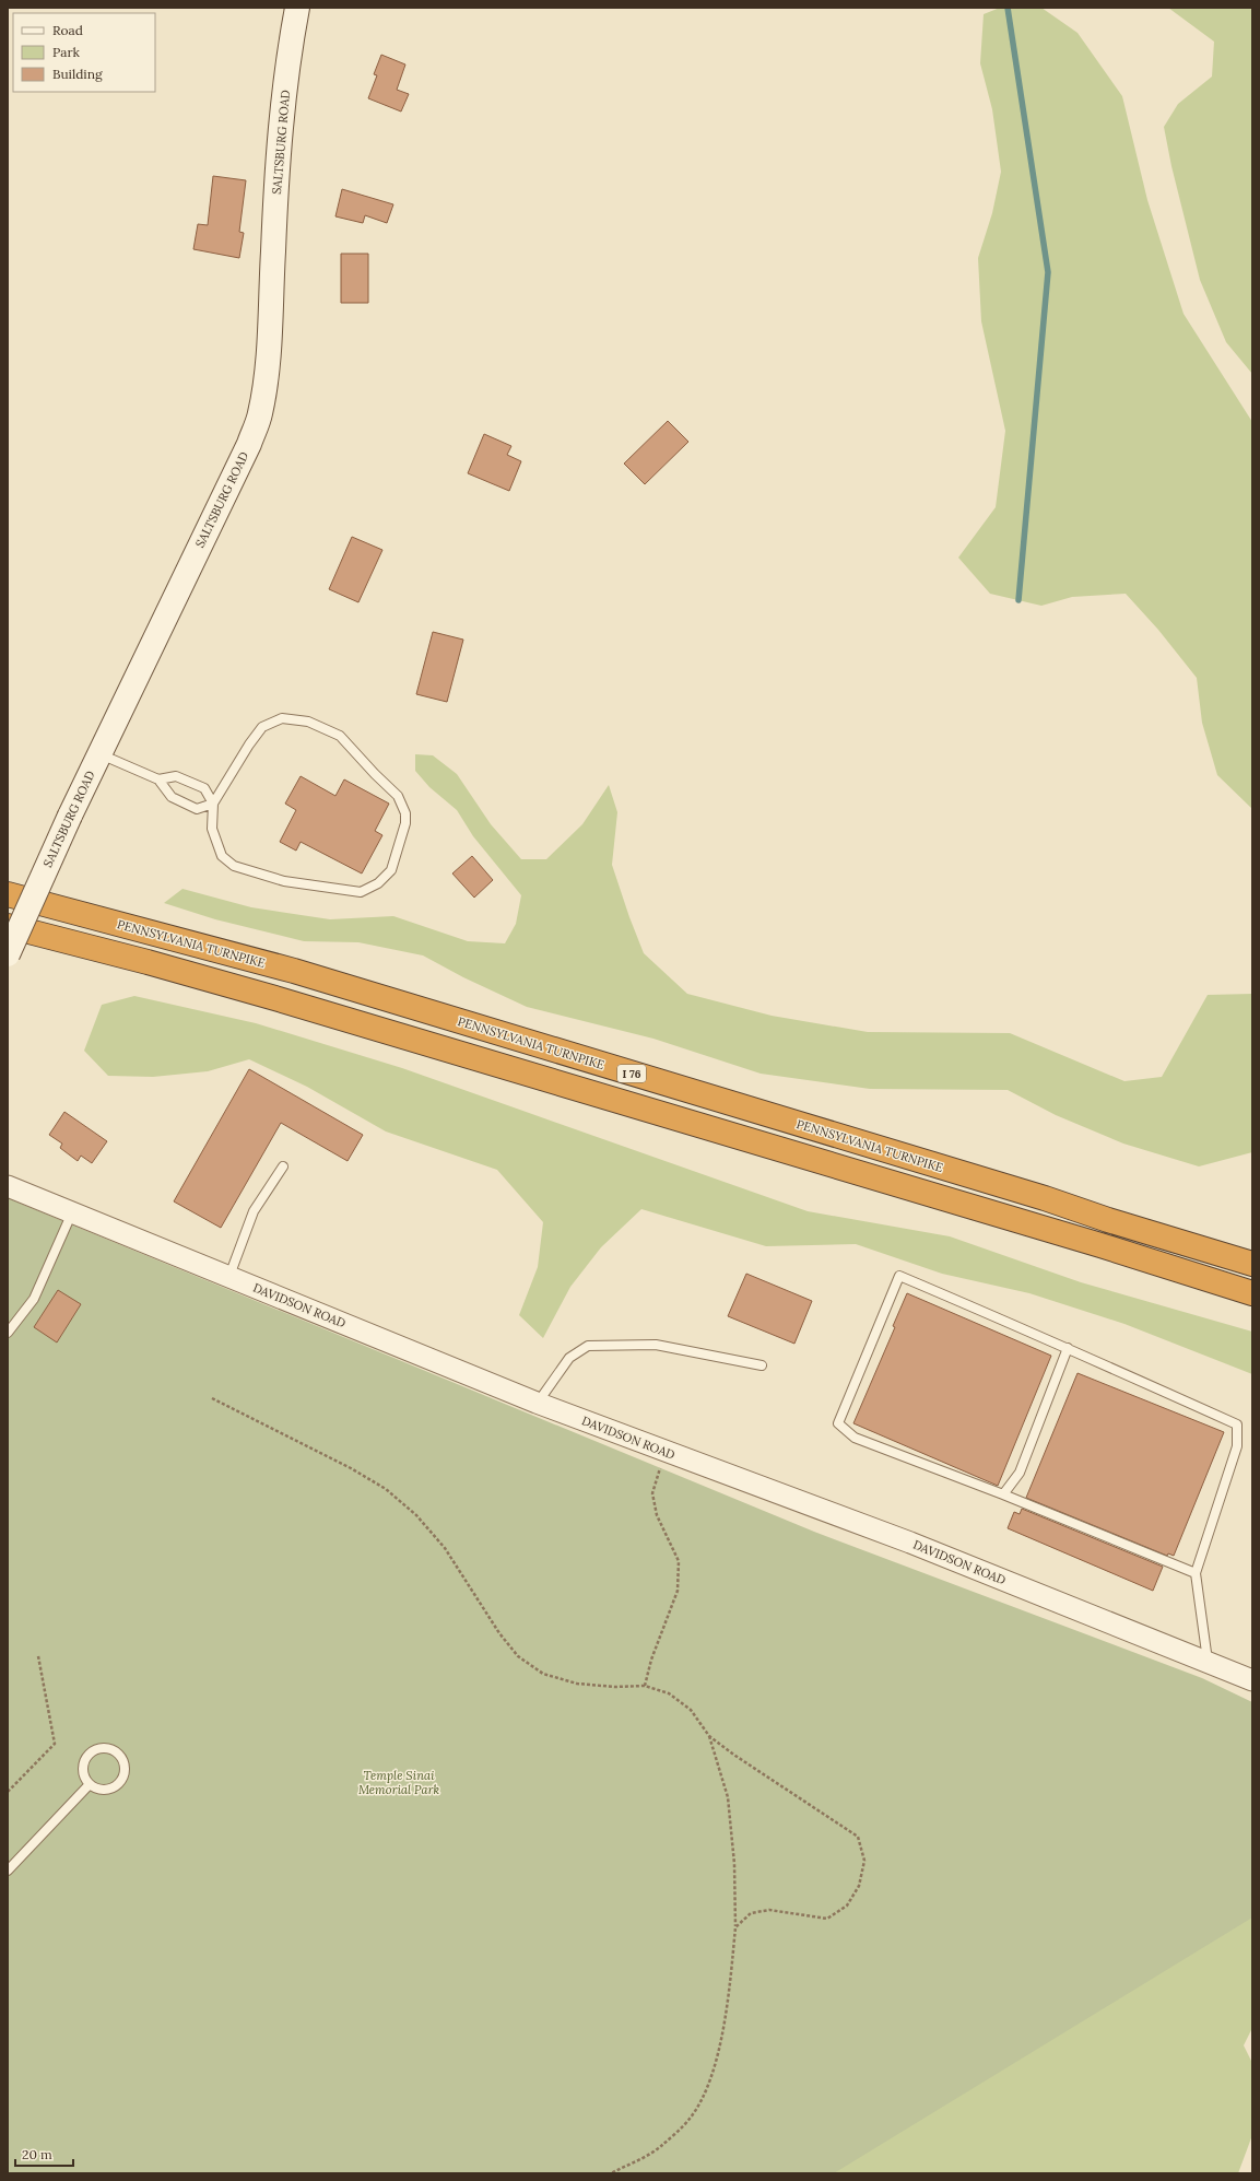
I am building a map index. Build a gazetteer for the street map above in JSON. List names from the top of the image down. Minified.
{"streets":{"highway":["PENNSYLVANIA TURNPIKE","I 76"],"main road":["SALTSBURG ROAD"],"street":["DAVIDSON ROAD"]},"parks":["Temple Sinai Memorial Park"],"legend":["Road","Park","Building"],"scale_bar":"20 m"}
